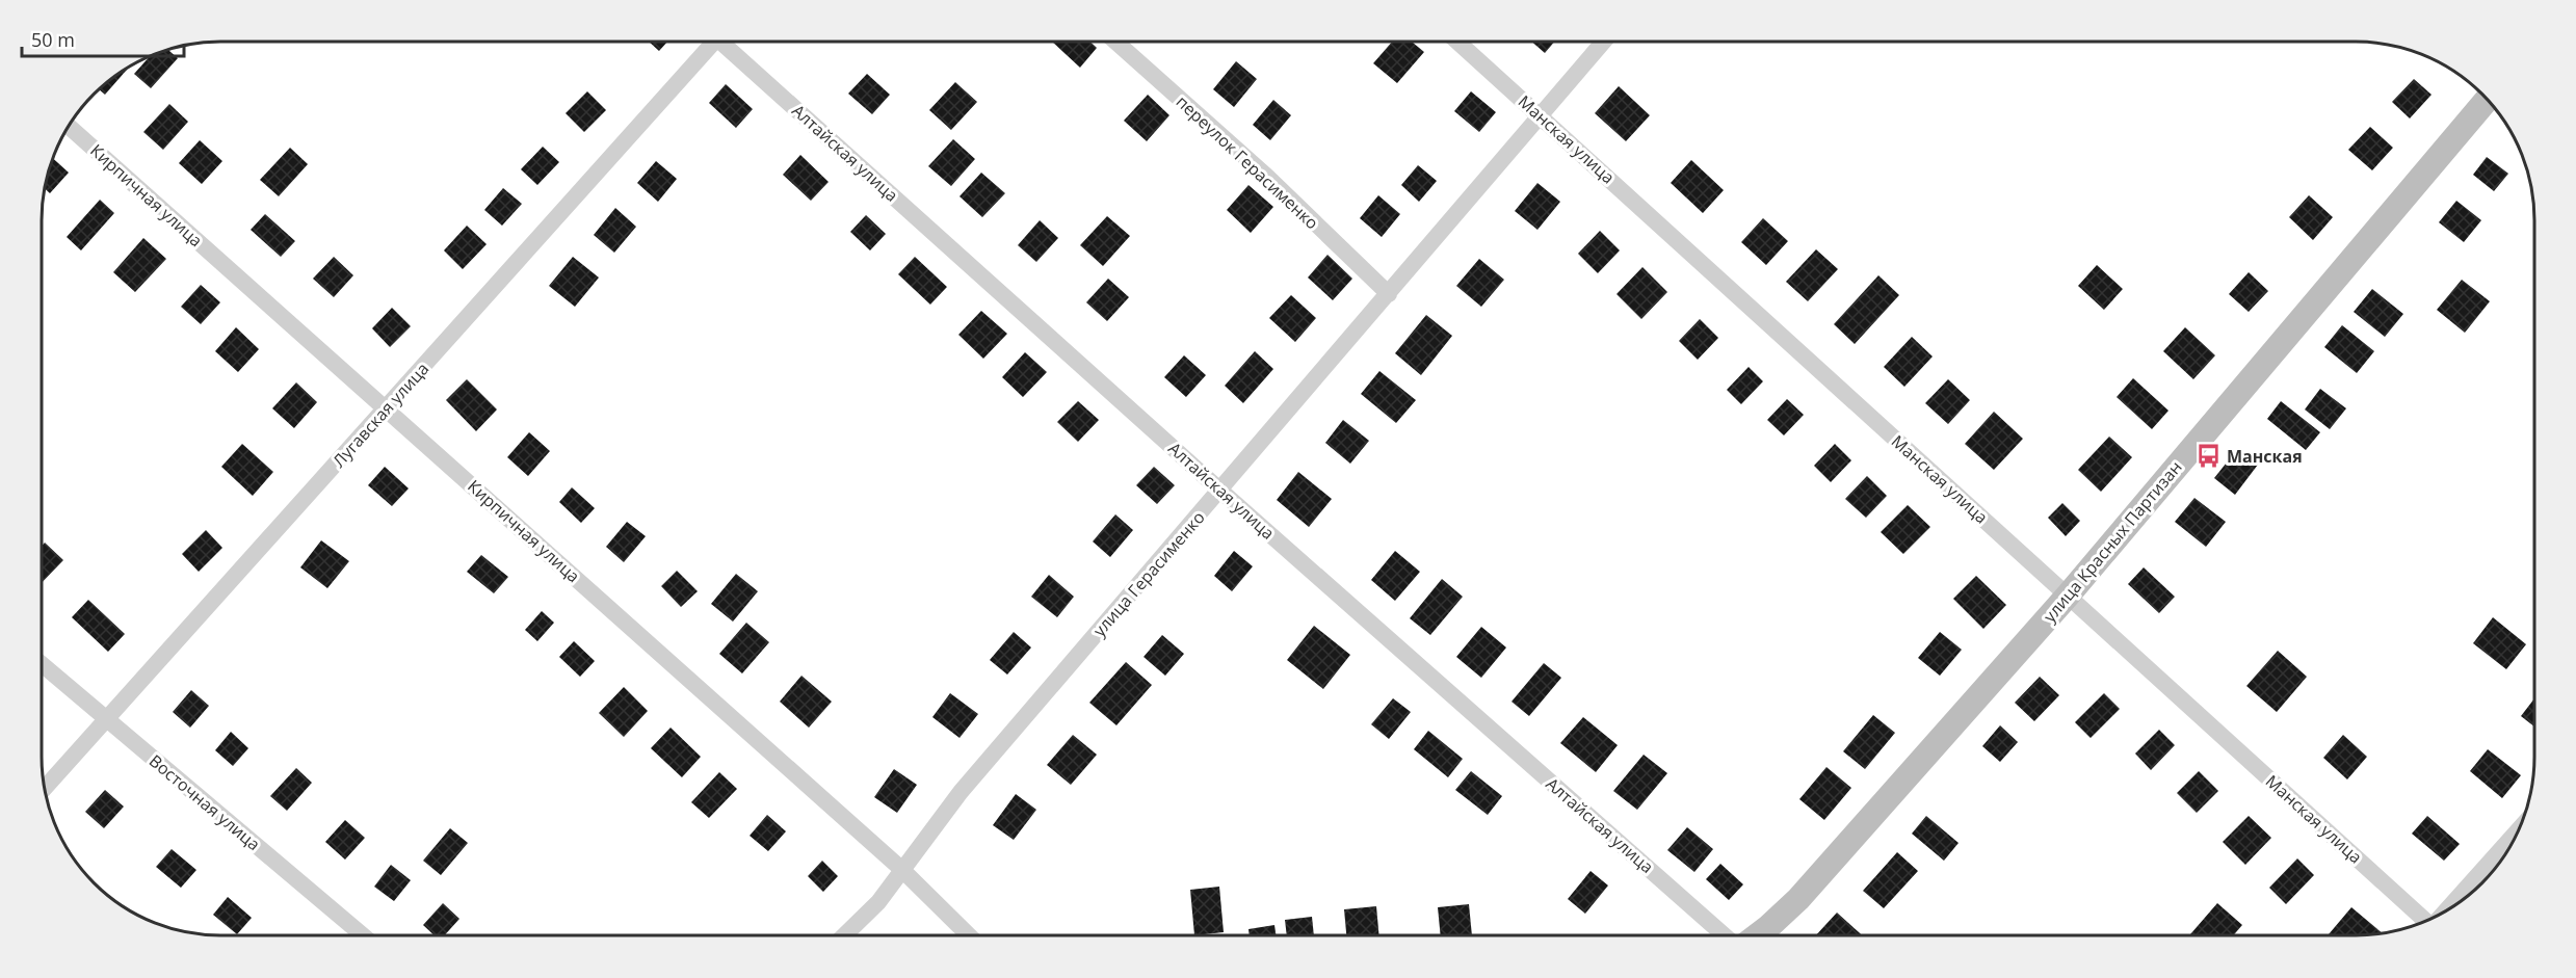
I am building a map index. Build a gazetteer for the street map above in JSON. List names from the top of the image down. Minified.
{"streets":{"main road":["улица Красных Партизан"],"street":["Манская улица","Алтайская улица","переулок Герасименко","Кирпичная улица","Лугавская улица","улица Герасименко","Восточная улица"]},"crossings":[["Манская улица","улица Красных Партизан"],["Манская улица","улица Герасименко"],["Алтайская улица","улица Герасименко"],["переулок Герасименко","улица Герасименко"],["Кирпичная улица","Лугавская улица"],["Кирпичная улица","улица Герасименко"],["Лугавская улица","Восточная улица"]],"places":{"bus stop":["Манская"]},"scale_bar":"50 m"}
